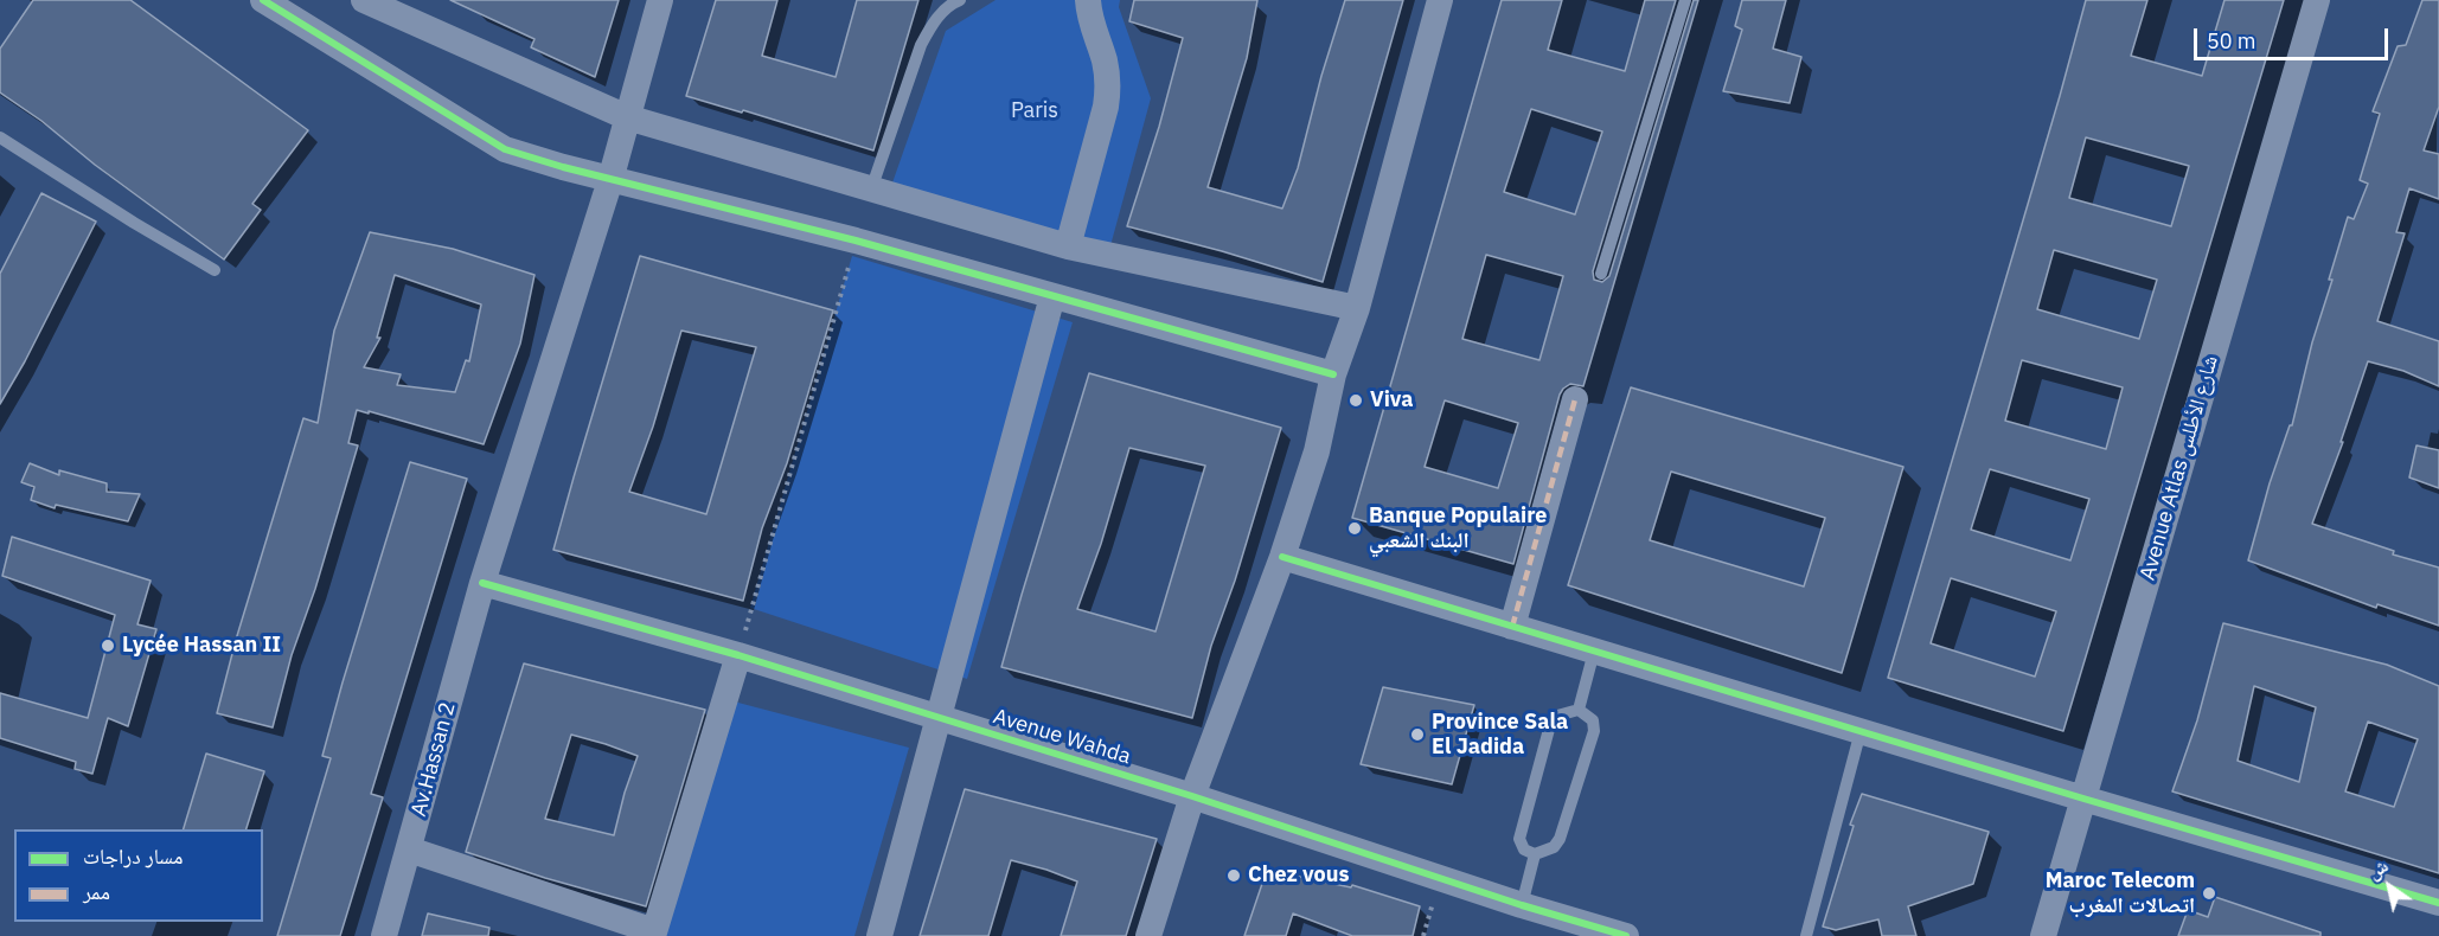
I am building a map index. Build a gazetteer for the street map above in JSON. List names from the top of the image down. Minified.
{"streets":{"street":["Avenue Atlas شارع الأطلس","Avenue Wahda","Av.Hassan 2"]},"crossings":[["Avenue Wahda","Av.Hassan 2"]],"parks":["Paris"],"places":["Viva","Banque Populaire البنك الشعبي","Lycée Hassan II","Province Sala El Jadida","Chez vous","Maroc Telecom اتصالات المغرب"],"legend":["مسار دراجات","ممر"],"scale_bar":"50 m","north":"top left"}
